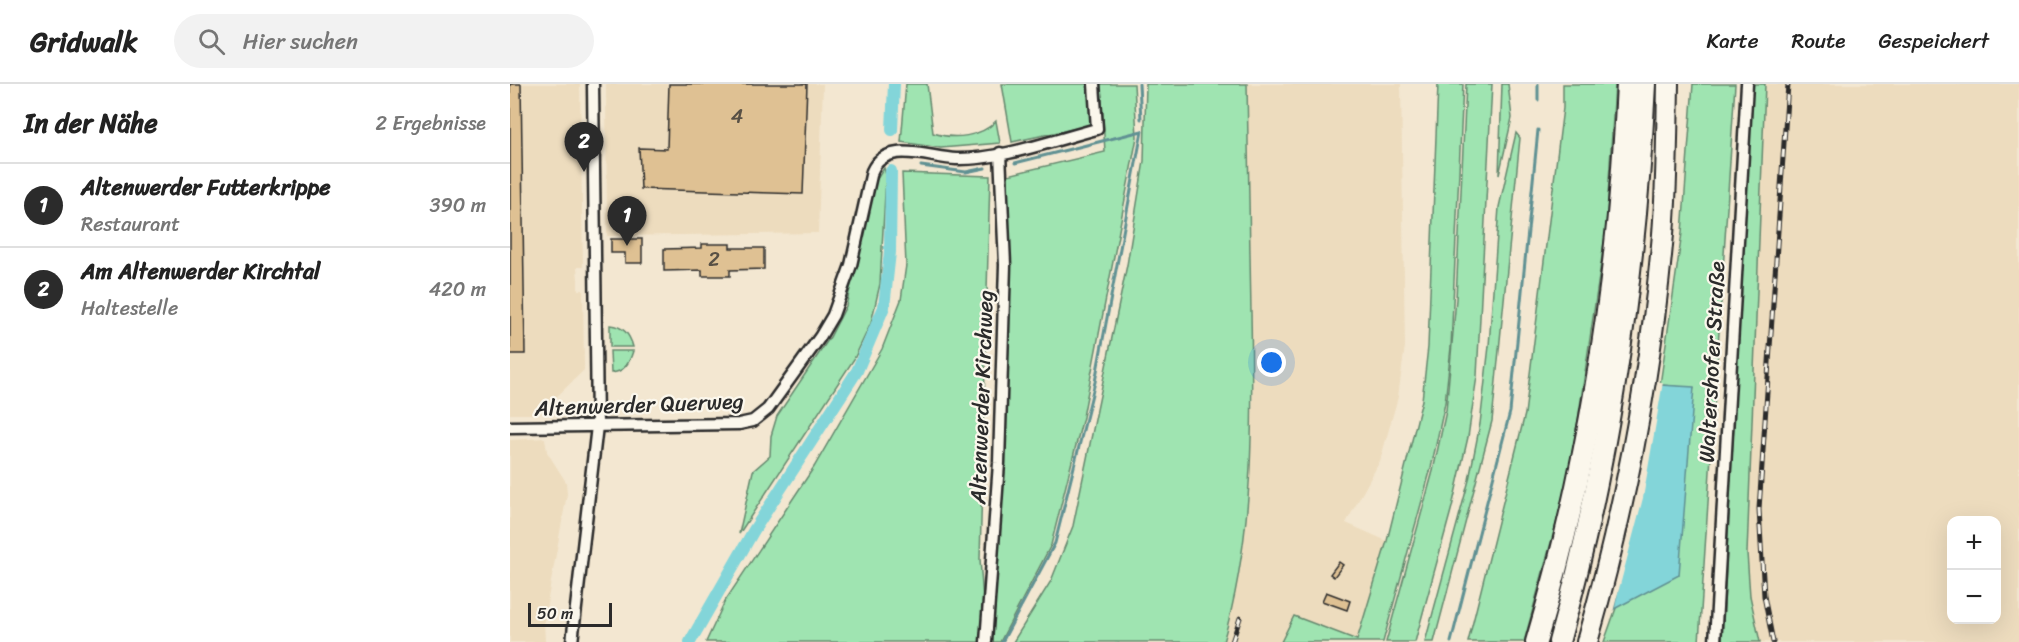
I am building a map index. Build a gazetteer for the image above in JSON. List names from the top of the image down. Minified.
{"streets":{"street":["Waltershofer Straße","Altenwerder Kirchweg","Altenwerder Querweg"]},"crossings":[["Altenwerder Kirchweg","Altenwerder Querweg"]],"house_numbers":["4","2"],"scale_bar":"50 m","page":{"header":"Gridwalk","search":"Hier suchen","nav":["Karte","Route","Gespeichert"],"heading":["In der Nähe","2 Ergebnisse"],"pins":["2","1"],"list":[{"mark":"1","name":"Altenwerder Futterkrippe","note":"Restaurant","value":"390 m"},{"mark":"2","name":"Am Altenwerder Kirchtal","note":"Haltestelle","value":"420 m"}],"map_buttons":["+","−"],"scale":"50 m"}}
